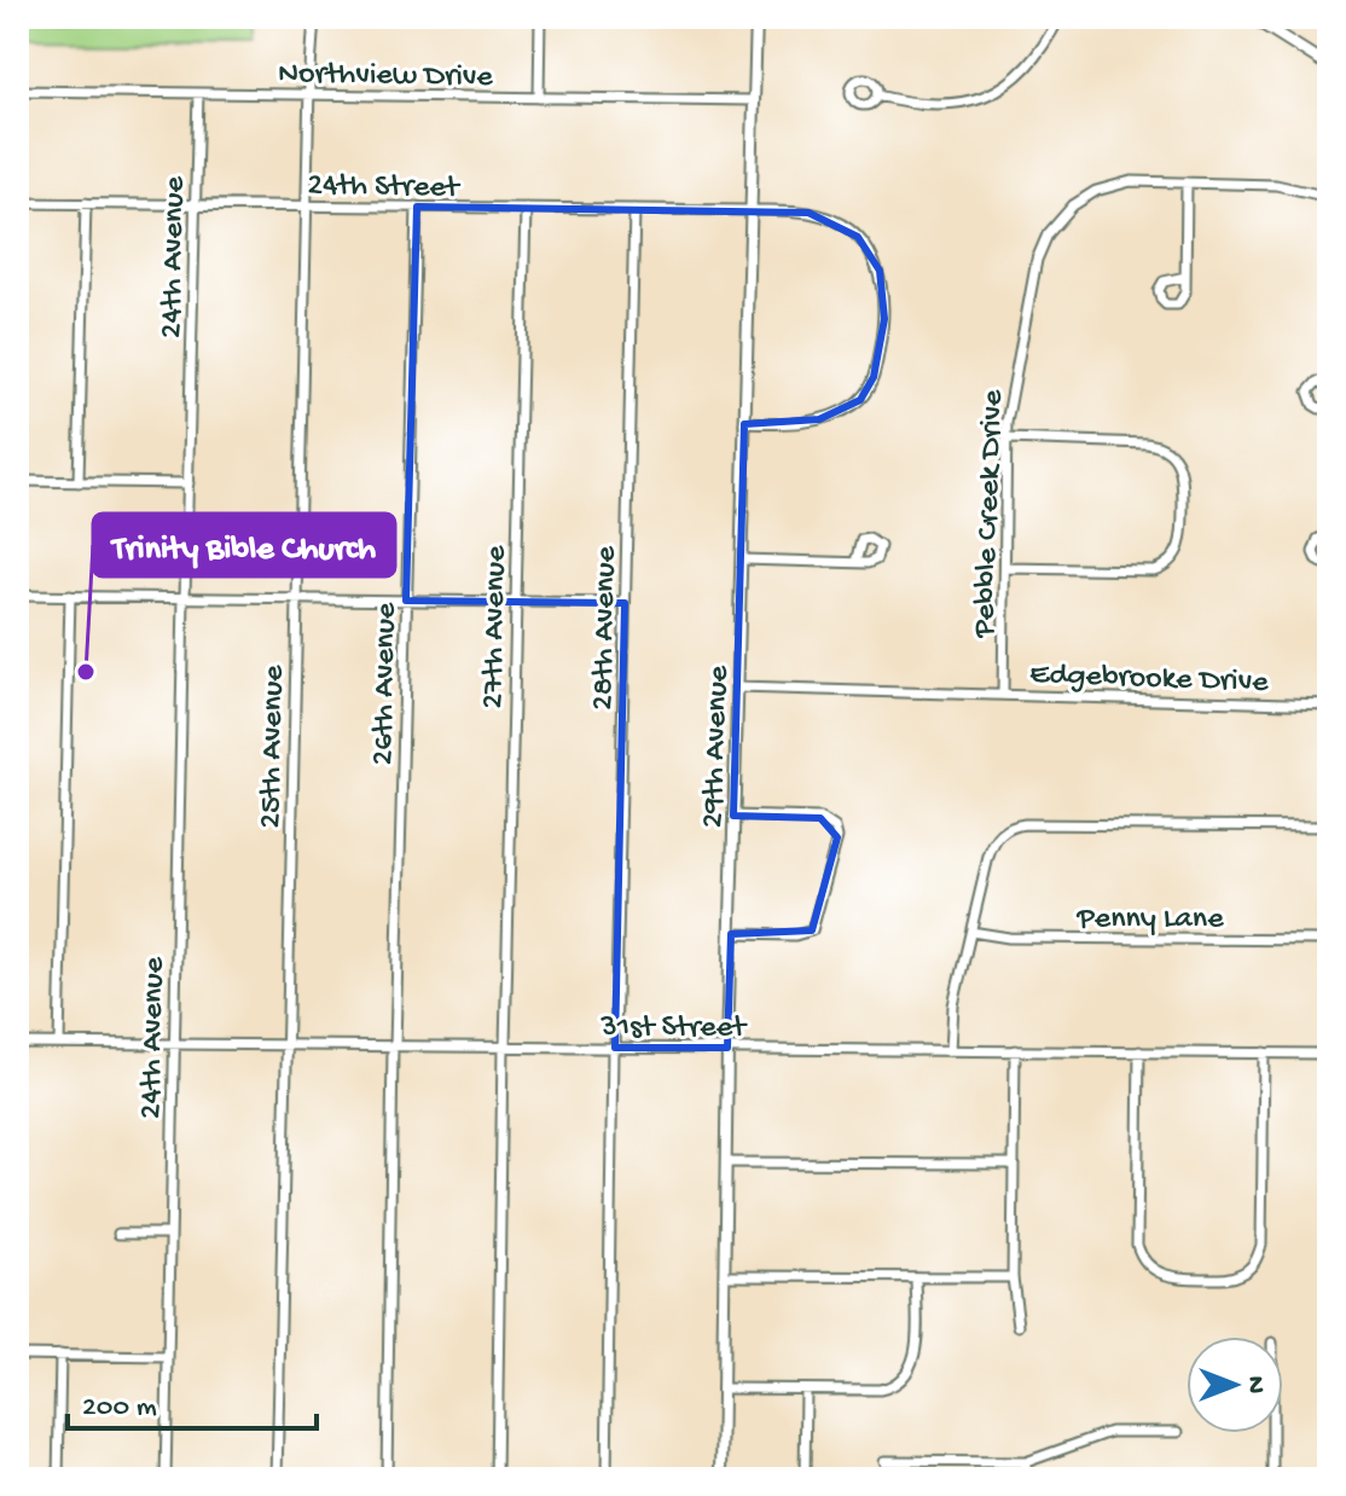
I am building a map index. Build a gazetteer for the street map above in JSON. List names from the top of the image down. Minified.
{"streets":{"street":["Northview Drive","24th Street","24th Avenue","Pebble Creek Drive","27th Avenue","28th Avenue","Edgebrooke Drive","26th Avenue","25th Avenue","29th Avenue","Penny Lane","31st Street"]},"crossings":[["Northview Drive","24th Avenue"],["Northview Drive","25th Avenue"],["Northview Drive","29th Avenue"],["24th Street","24th Avenue"],["24th Street","27th Avenue"],["24th Street","28th Avenue"],["24th Street","26th Avenue"],["24th Street","25th Avenue"],["24th Street","29th Avenue"],["24th Avenue","31st Street"],["Pebble Creek Drive","Edgebrooke Drive"],["27th Avenue","31st Street"],["28th Avenue","31st Street"],["Edgebrooke Drive","29th Avenue"],["26th Avenue","31st Street"],["25th Avenue","31st Street"],["29th Avenue","31st Street"]],"places":["Trinity Bible Church"],"scale_bar":"200 m","north":"right"}
